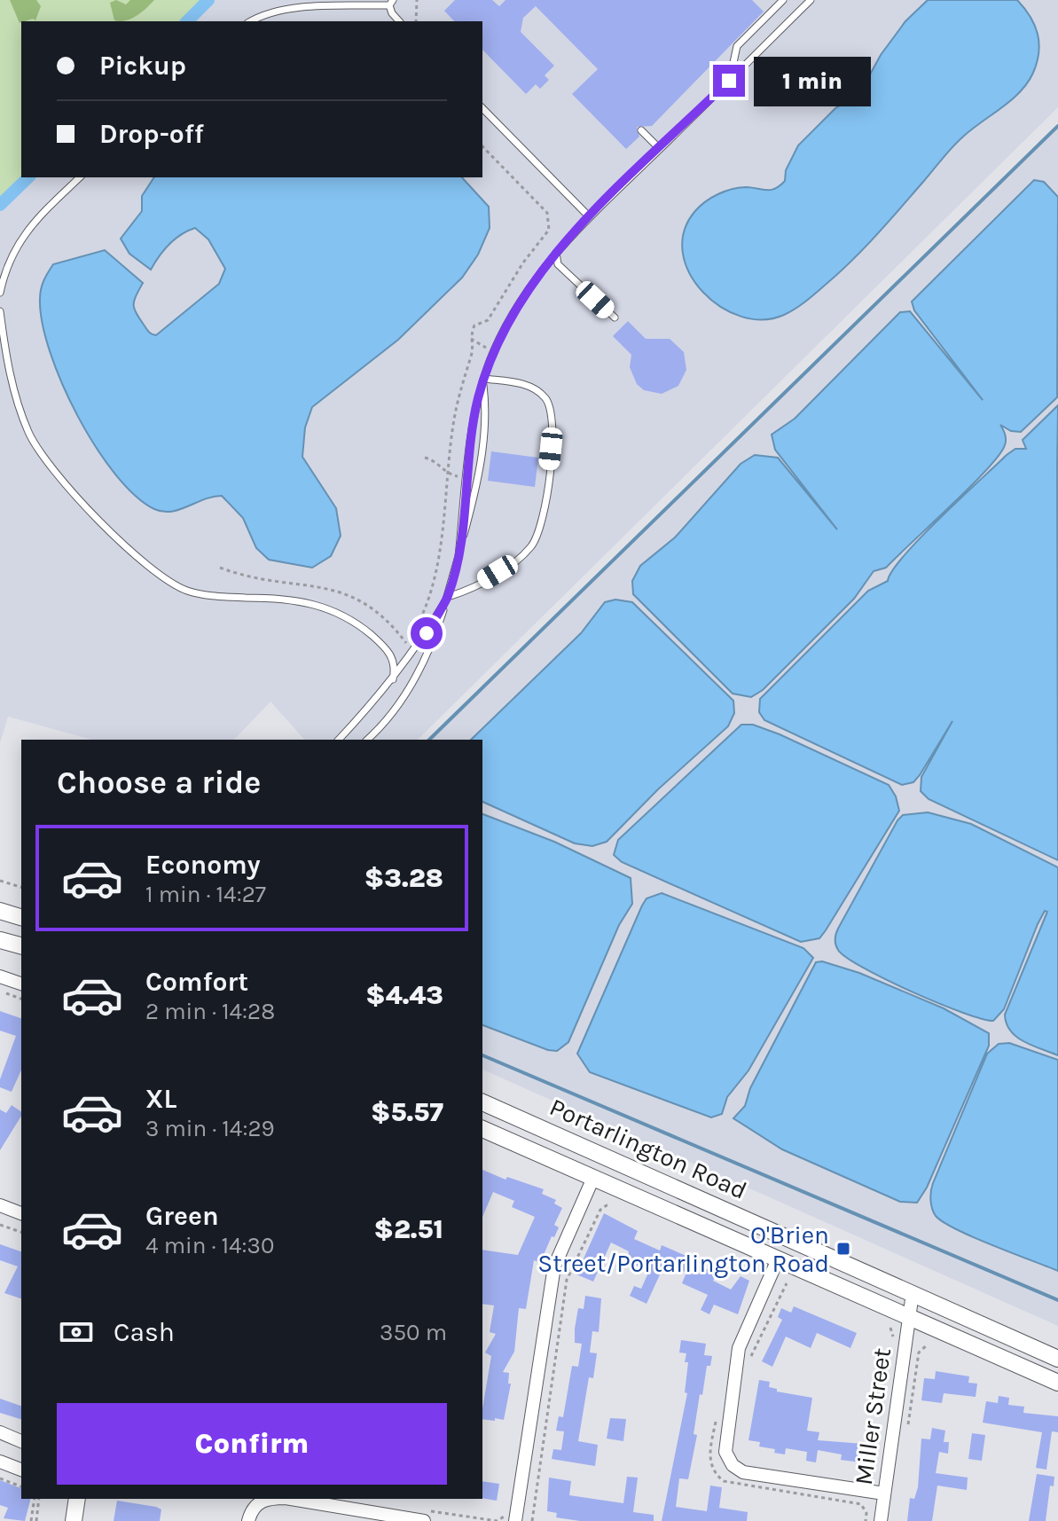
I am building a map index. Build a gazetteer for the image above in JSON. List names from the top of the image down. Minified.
{"streets":{"main road":["Portarlington Road"],"street":["Miller Street"]},"crossings":[["Portarlington Road","Miller Street"]],"places":{"transit":["O'Brien Street/Portarlington Road"]},"page":{"banner":["Pickup","Drop-off"],"bubble":"1 min","heading":"Choose a ride","list":[{"name":"Economy","note":"1 min · 14:27","value":"$3.28"},{"name":"Comfort","note":"2 min · 14:28","value":"$4.43"},{"name":"XL","note":"3 min · 14:29","value":"$5.57"},{"name":"Green","note":"4 min · 14:30","value":"$2.51"}],"pay":["Cash","350 m"],"buttons":"Confirm"}}
